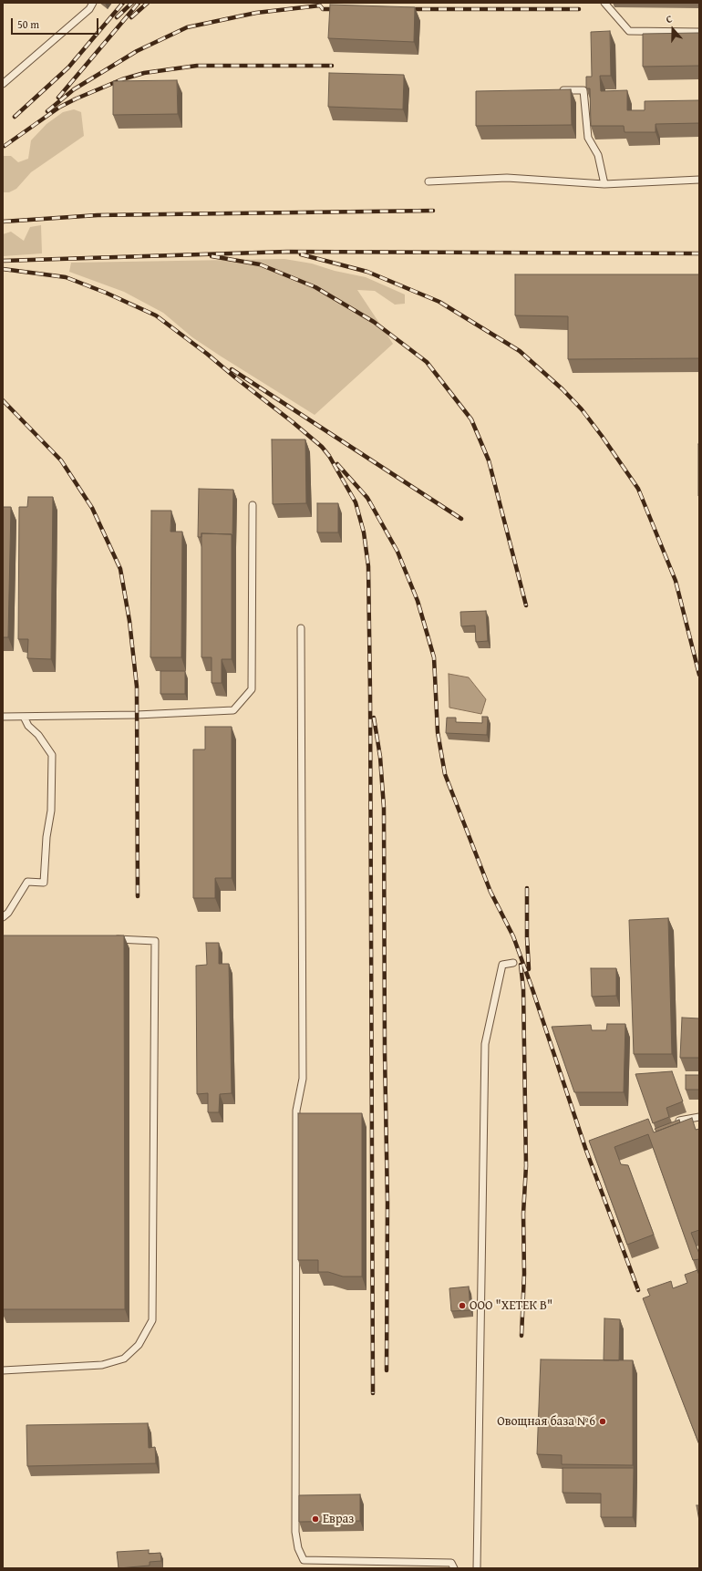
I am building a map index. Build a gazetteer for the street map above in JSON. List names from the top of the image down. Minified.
{"places":["ООО \"ХЕТЕК В\"","Овощная база №6","Евраз"],"scale_bar":"50 m","north":"top"}
